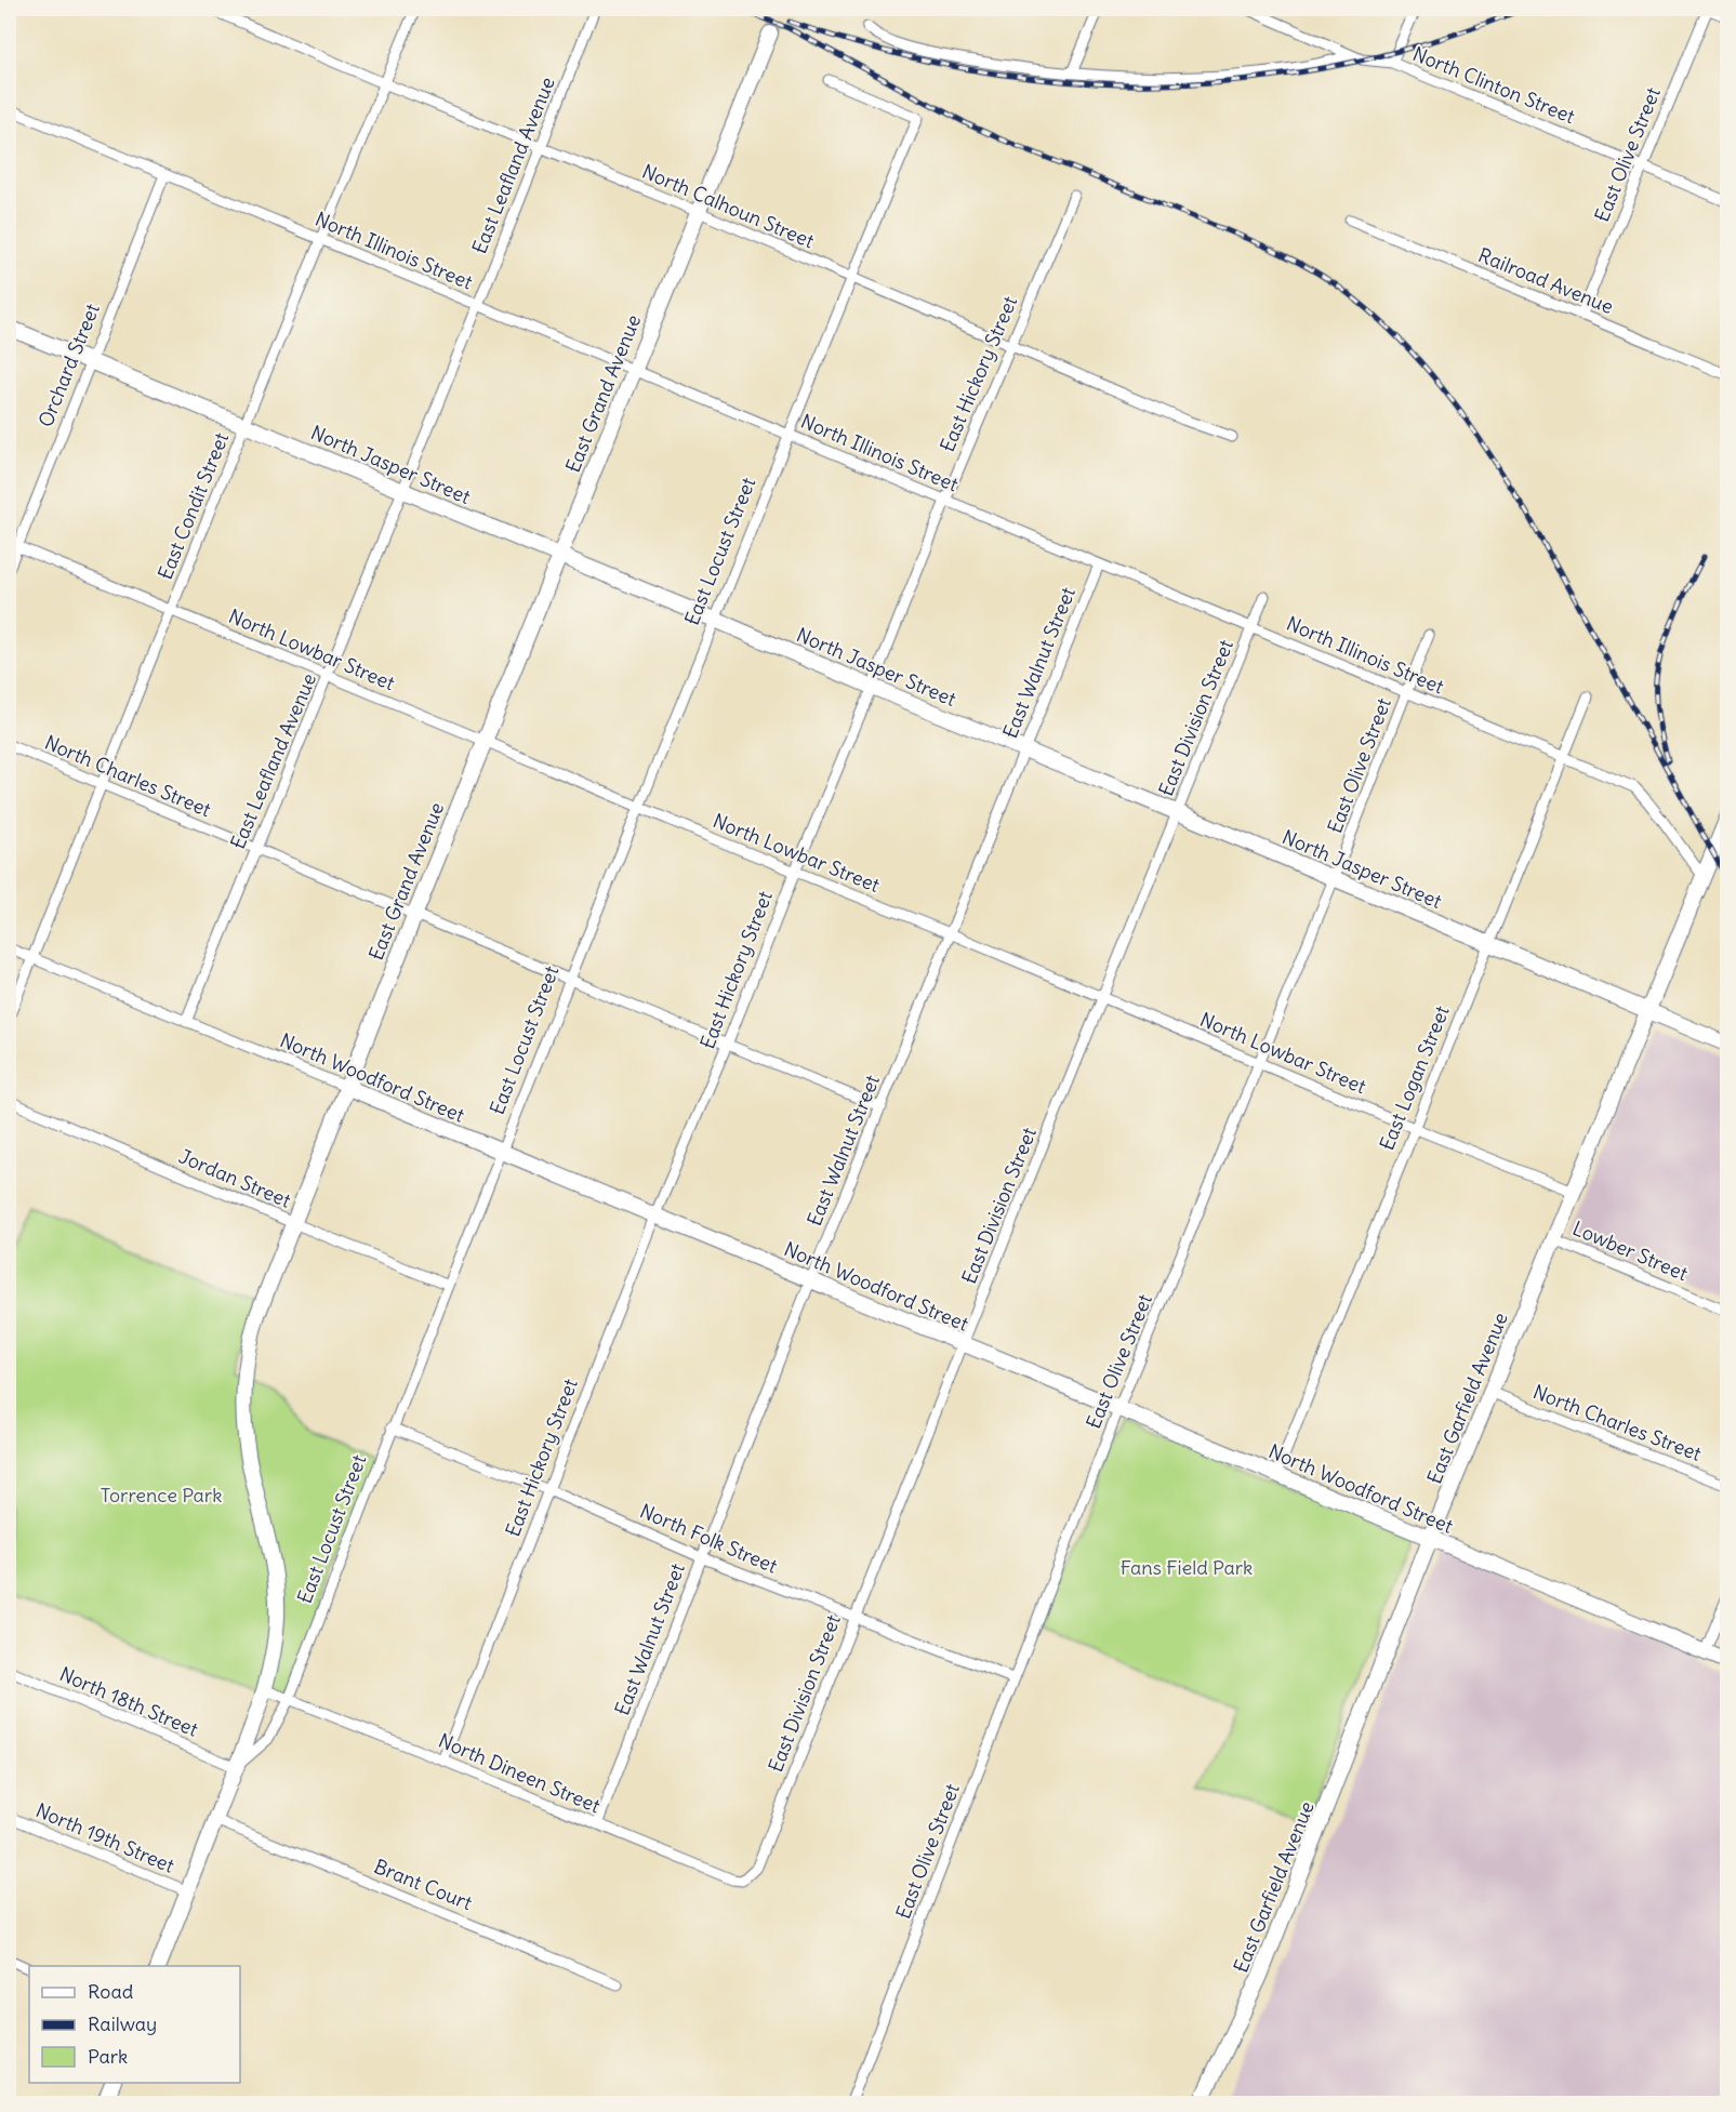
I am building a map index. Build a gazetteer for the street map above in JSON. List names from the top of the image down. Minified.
{"streets":{"street":["North Clinton Street","East Olive Street","East Leafland Avenue","North Calhoun Street","North Illinois Street","Railroad Avenue","Orchard Street","East Hickory Street","East Grand Avenue","North Jasper Street","East Condit Street","East Locust Street","North Lowbar Street","East Walnut Street","East Division Street","North Charles Street","North Woodford Street","East Logan Street","Jordan Street","Lowber Street","East Garfield Avenue","North Folk Street","North 18th Street","North Dineen Street","North 19th Street","Brant Court"]},"crossings":[["North Clinton Street","East Olive Street"],["East Olive Street","North Illinois Street"],["East Olive Street","Railroad Avenue"],["East Olive Street","North Jasper Street"],["East Olive Street","North Lowbar Street"],["East Olive Street","North Woodford Street"],["East Olive Street","North Folk Street"],["East Leafland Avenue","North Calhoun Street"],["East Leafland Avenue","North Illinois Street"],["East Leafland Avenue","North Jasper Street"],["East Leafland Avenue","North Lowbar Street"],["East Leafland Avenue","North Charles Street"],["East Leafland Avenue","North Woodford Street"],["North Calhoun Street","East Hickory Street"],["North Calhoun Street","East Grand Avenue"],["North Calhoun Street","East Condit Street"],["North Calhoun Street","East Locust Street"],["North Illinois Street","Orchard Street"],["North Illinois Street","East Hickory Street"],["North Illinois Street","East Grand Avenue"],["North Illinois Street","East Condit Street"],["North Illinois Street","East Locust Street"],["North Illinois Street","East Walnut Street"],["North Illinois Street","East Division Street"],["North Illinois Street","East Logan Street"],["North Illinois Street","East Garfield Avenue"],["Orchard Street","North Jasper Street"],["Orchard Street","North Lowbar Street"],["East Hickory Street","North Jasper Street"],["East Hickory Street","North Lowbar Street"],["East Hickory Street","North Charles Street"],["East Hickory Street","North Woodford Street"],["East Hickory Street","North Folk Street"],["East Hickory Street","North Dineen Street"],["East Grand Avenue","North Jasper Street"],["East Grand Avenue","East Locust Street"],["East Grand Avenue","North Lowbar Street"],["East Grand Avenue","North Charles Street"],["East Grand Avenue","North Woodford Street"],["East Grand Avenue","Jordan Street"],["East Grand Avenue","North 18th Street"],["East Grand Avenue","North Dineen Street"],["North Jasper Street","East Condit Street"],["North Jasper Street","East Locust Street"],["North Jasper Street","East Walnut Street"],["North Jasper Street","East Division Street"],["North Jasper Street","East Logan Street"],["North Jasper Street","East Garfield Avenue"],["East Condit Street","North Lowbar Street"],["East Condit Street","North Charles Street"],["East Condit Street","North Woodford Street"],["East Locust Street","North Lowbar Street"],["East Locust Street","North Charles Street"],["East Locust Street","North Woodford Street"],["East Locust Street","Jordan Street"],["East Locust Street","North Folk Street"],["East Locust Street","North 18th Street"],["East Locust Street","North Dineen Street"],["East Locust Street","North 19th Street"],["East Locust Street","Brant Court"],["North Lowbar Street","East Walnut Street"],["North Lowbar Street","East Division Street"],["North Lowbar Street","East Logan Street"],["North Lowbar Street","East Garfield Avenue"],["East Walnut Street","North Charles Street"],["East Walnut Street","North Woodford Street"],["East Walnut Street","North Folk Street"],["East Walnut Street","North Dineen Street"],["East Division Street","North Woodford Street"],["East Division Street","North Folk Street"],["East Division Street","North Dineen Street"],["North Charles Street","East Garfield Avenue"],["North Woodford Street","East Logan Street"],["North Woodford Street","East Garfield Avenue"],["Lowber Street","East Garfield Avenue"]],"parks":["Torrence Park","Fans Field Park"],"legend":["Road","Railway","Park"]}
